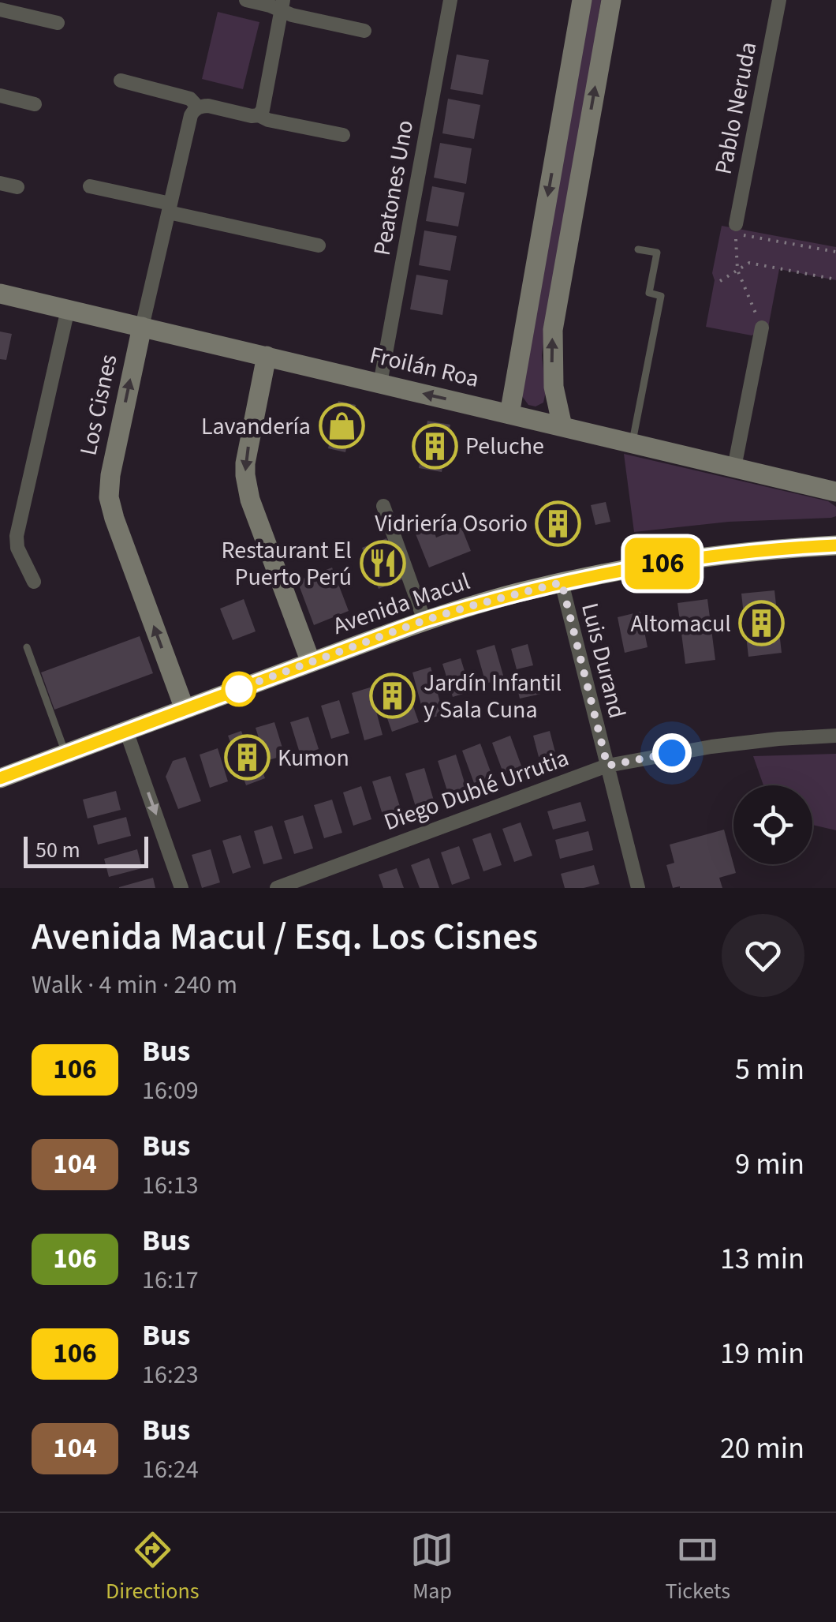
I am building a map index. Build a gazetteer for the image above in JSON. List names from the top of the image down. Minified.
{"streets":{"main road":["Froilán Roa","Los Cisnes","Avenida Macul"],"street":["Pablo Neruda","Peatones Uno","Luis Durand","Diego Dublé Urrutia"]},"crossings":[["Peatones Uno","Froilán Roa"],["Froilán Roa","Los Cisnes"],["Los Cisnes","Avenida Macul"],["Avenida Macul","Luis Durand"],["Luis Durand","Diego Dublé Urrutia"]],"places":{"shop":["Lavandería"],"building":["Peluche","Vidriería Osorio","Altomacul","Jardín Infantil y Sala Cuna","Kumon"],"restaurant":["Restaurant El Puerto Perú"]},"lines":["bus line 106"],"scale_bar":"50 m","page":{"on_map":"106","scale":"50 m","heading":["Avenida Macul / Esq. Los Cisnes","Walk · 4 min · 240 m"],"list":[{"mark":"106","name":"Bus","note":"16:09","value":"5 min"},{"mark":"104","name":"Bus","note":"16:13","value":"9 min"},{"mark":"106","name":"Bus","note":"16:17","value":"13 min"},{"mark":"106","name":"Bus","note":"16:23","value":"19 min"},{"mark":"104","name":"Bus","note":"16:24","value":"20 min"}],"tabs":["Directions","Map","Tickets"]}}
